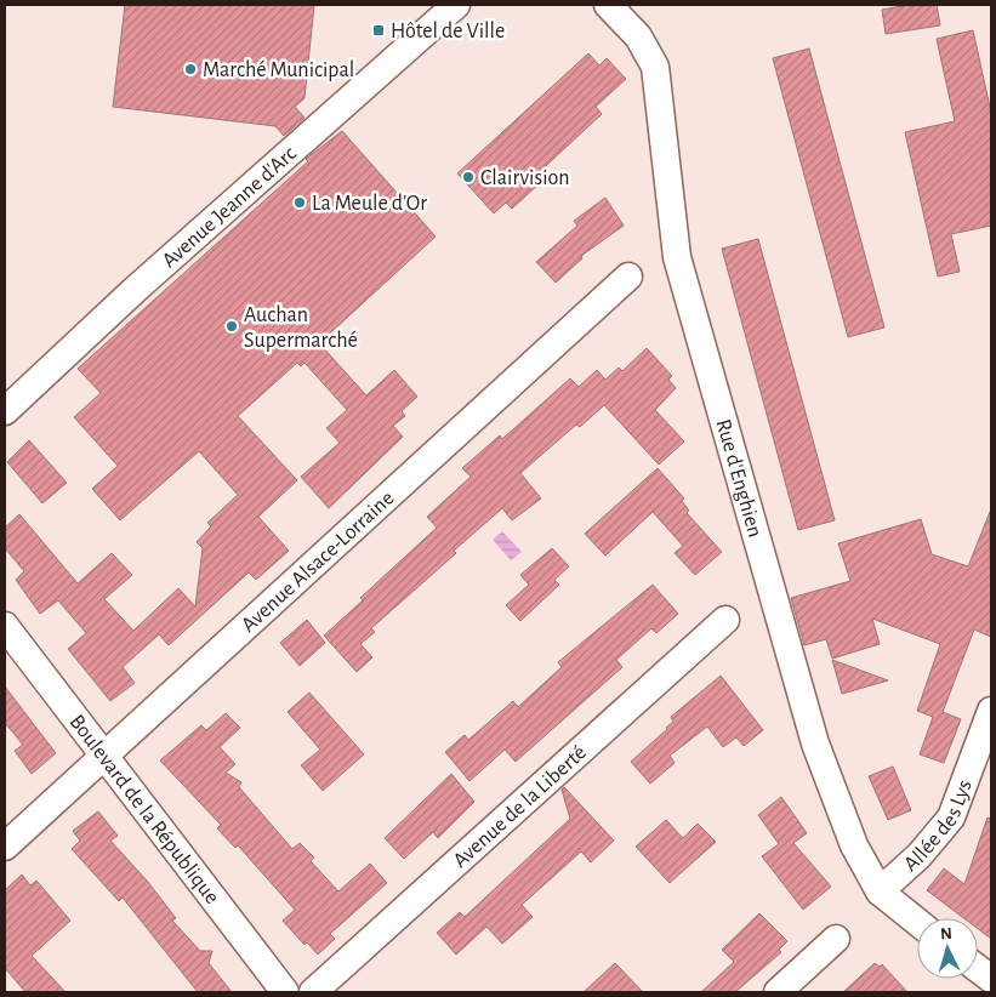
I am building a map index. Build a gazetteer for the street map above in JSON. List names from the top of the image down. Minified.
{"streets":{"street":["Avenue Jeanne d'Arc","Rue d'Enghien","Avenue Alsace-Lorraine","Avenue de la Liberté","Boulevard de la République","Allée des Lys"]},"crossings":[["Rue d'Enghien","Allée des Lys"],["Avenue Alsace-Lorraine","Boulevard de la République"]],"places":{"transit":["Hôtel de Ville"],"other":["Marché Municipal","Clairvision","La Meule d'Or","Auchan Supermarché"]},"north":"top"}
